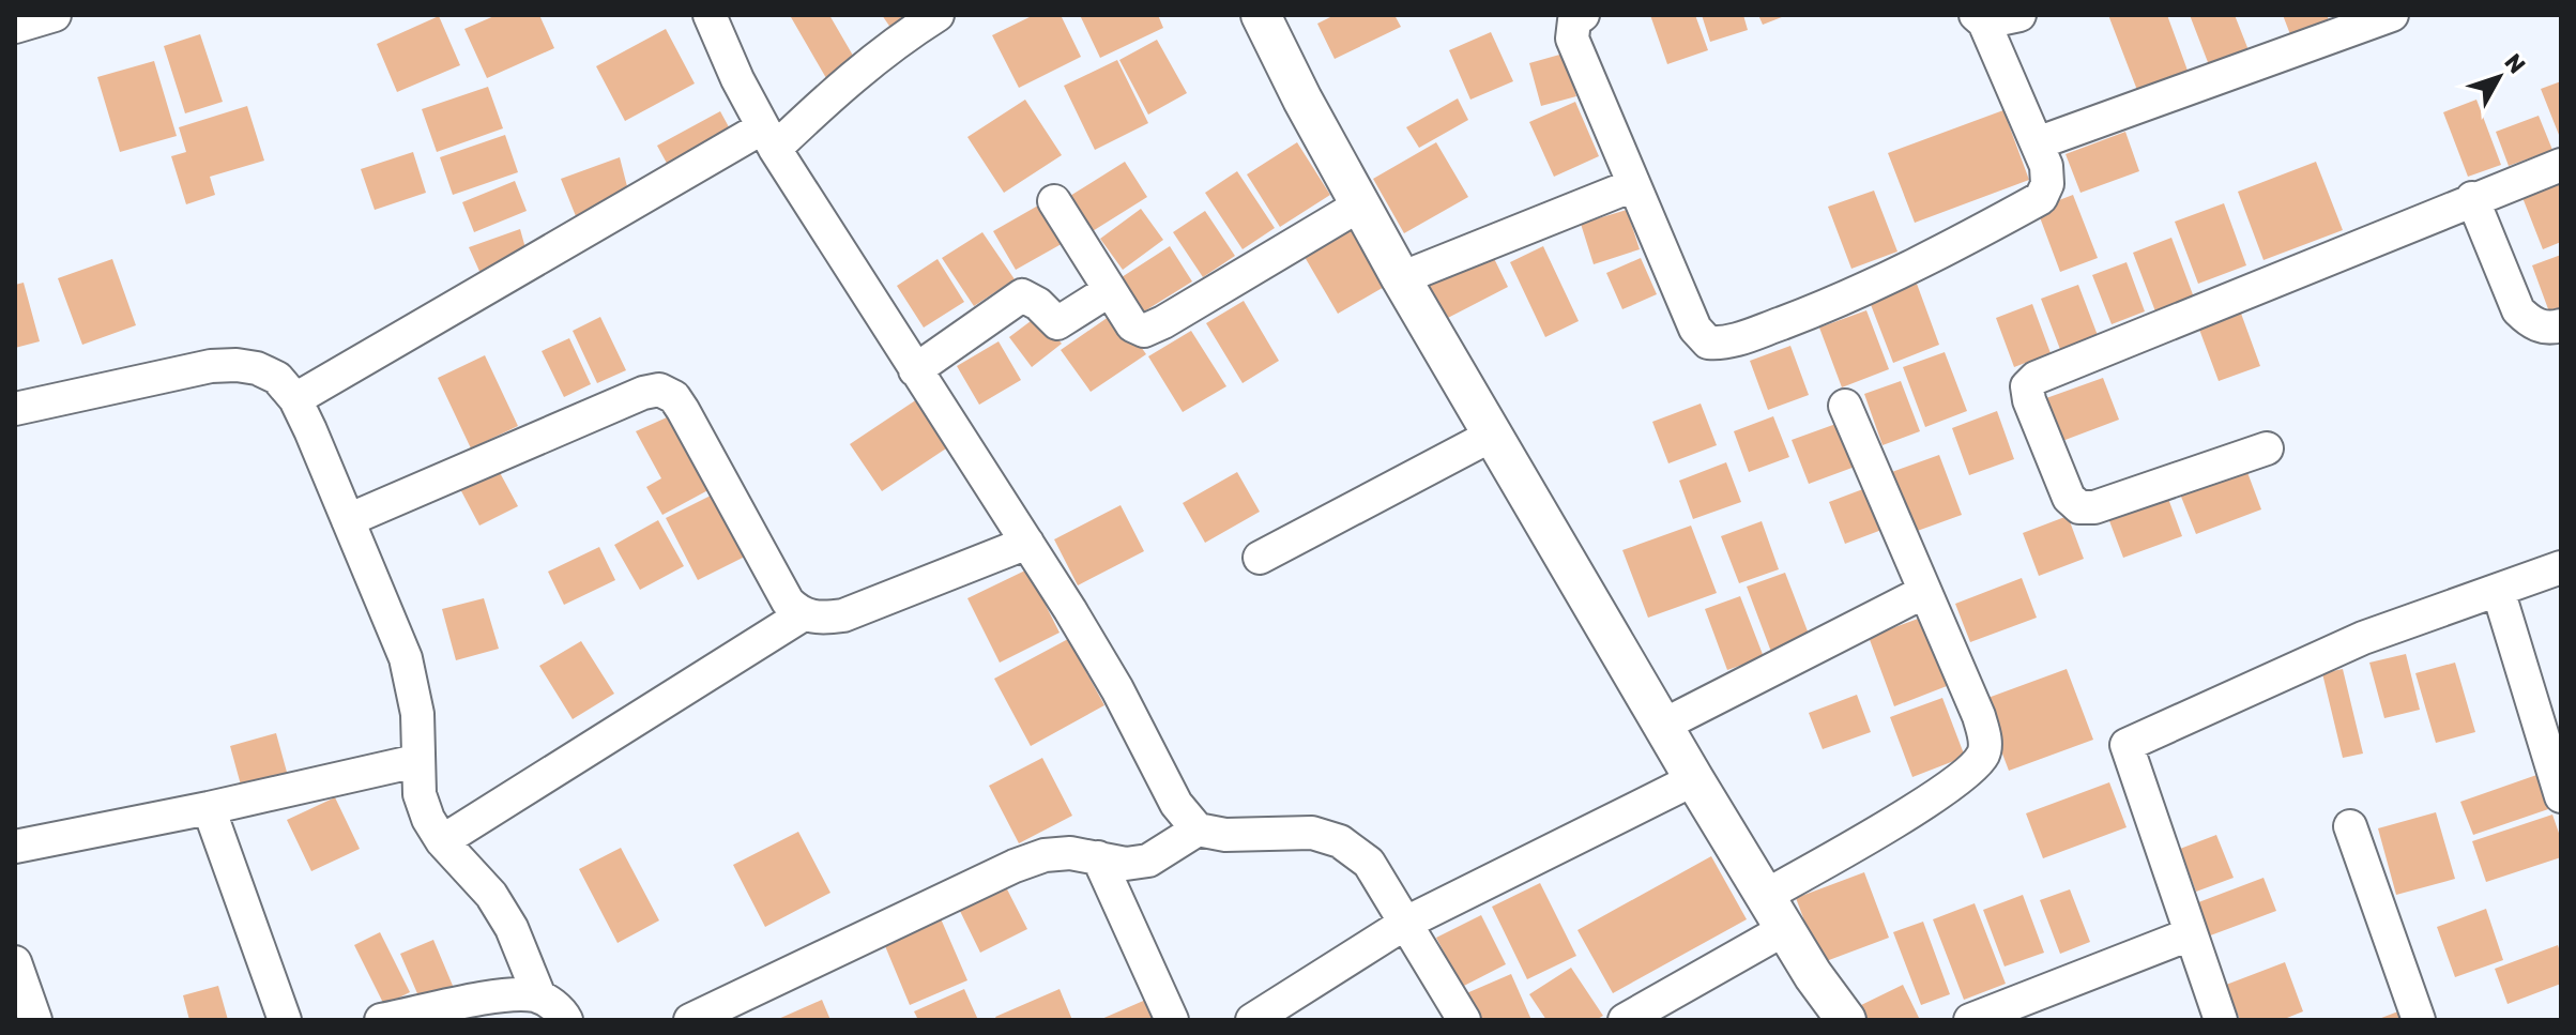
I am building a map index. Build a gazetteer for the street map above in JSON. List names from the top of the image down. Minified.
{"north":"top right"}
